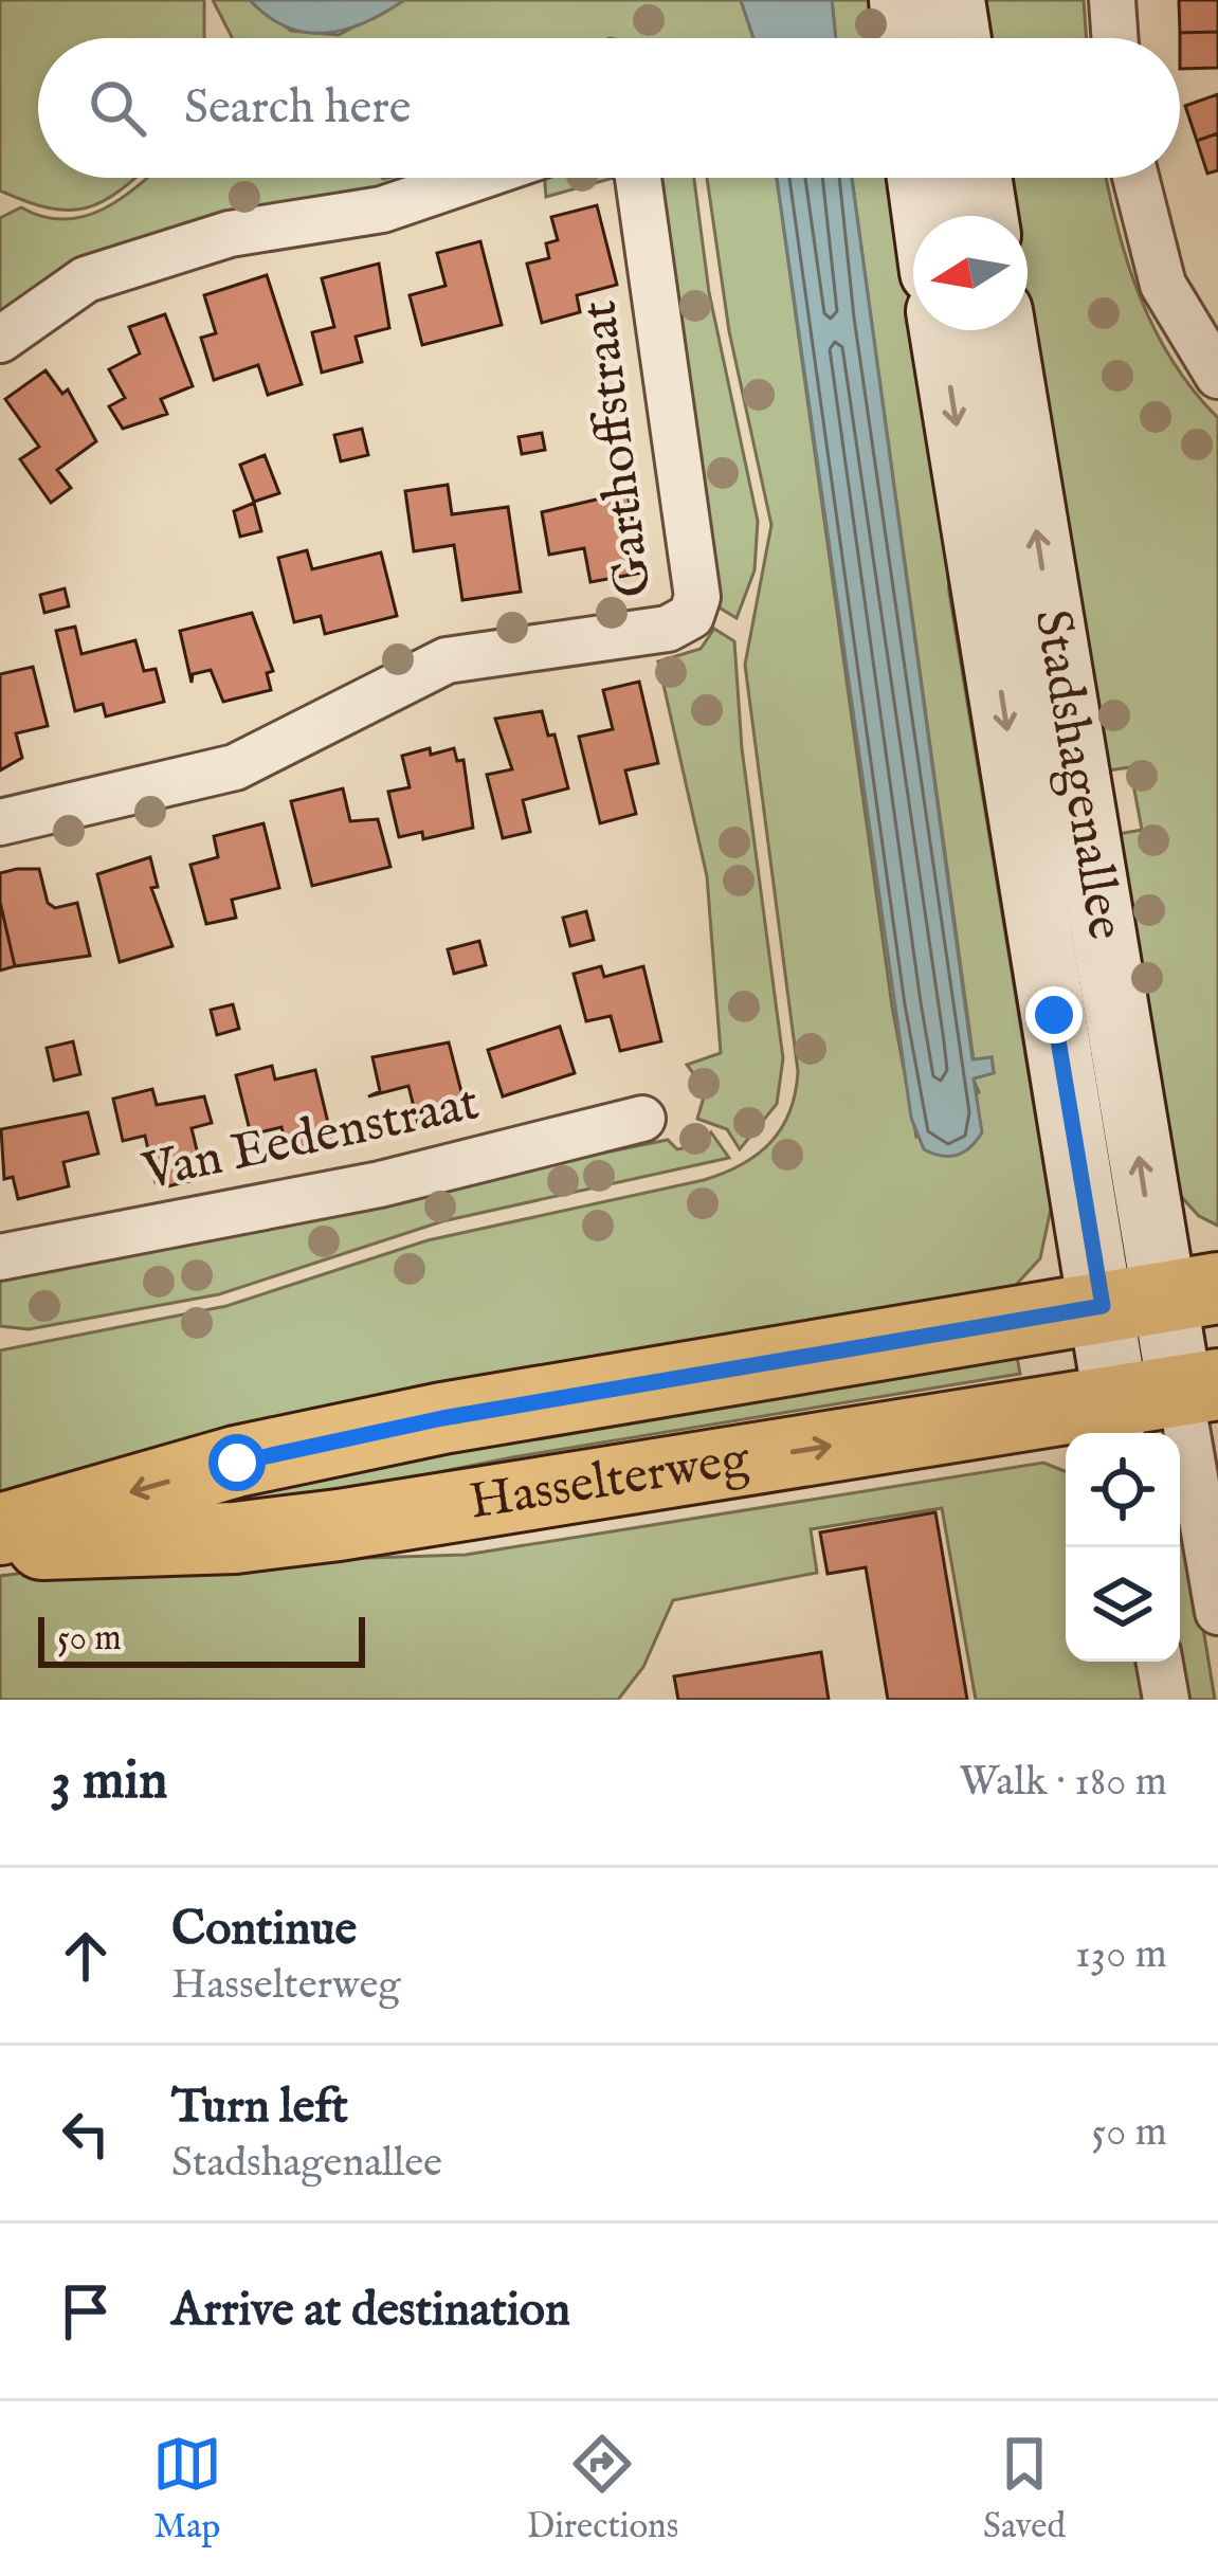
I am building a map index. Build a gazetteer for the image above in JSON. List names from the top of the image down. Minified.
{"streets":{"main road":["Stadshagenallee","Hasselterweg"],"street":["Garthoffstraat","Van Eedenstraat"]},"crossings":[["Stadshagenallee","Hasselterweg"]],"scale_bar":"50 m","north":"left","page":{"search":"Search here","scale":"50 m","heading":["3 min","Walk · 180 m"],"list":[["Continue","Hasselterweg","130 m"],["Turn left","Stadshagenallee","50 m"],"Arrive at destination"],"nav":["Map","Directions","Saved"]}}
